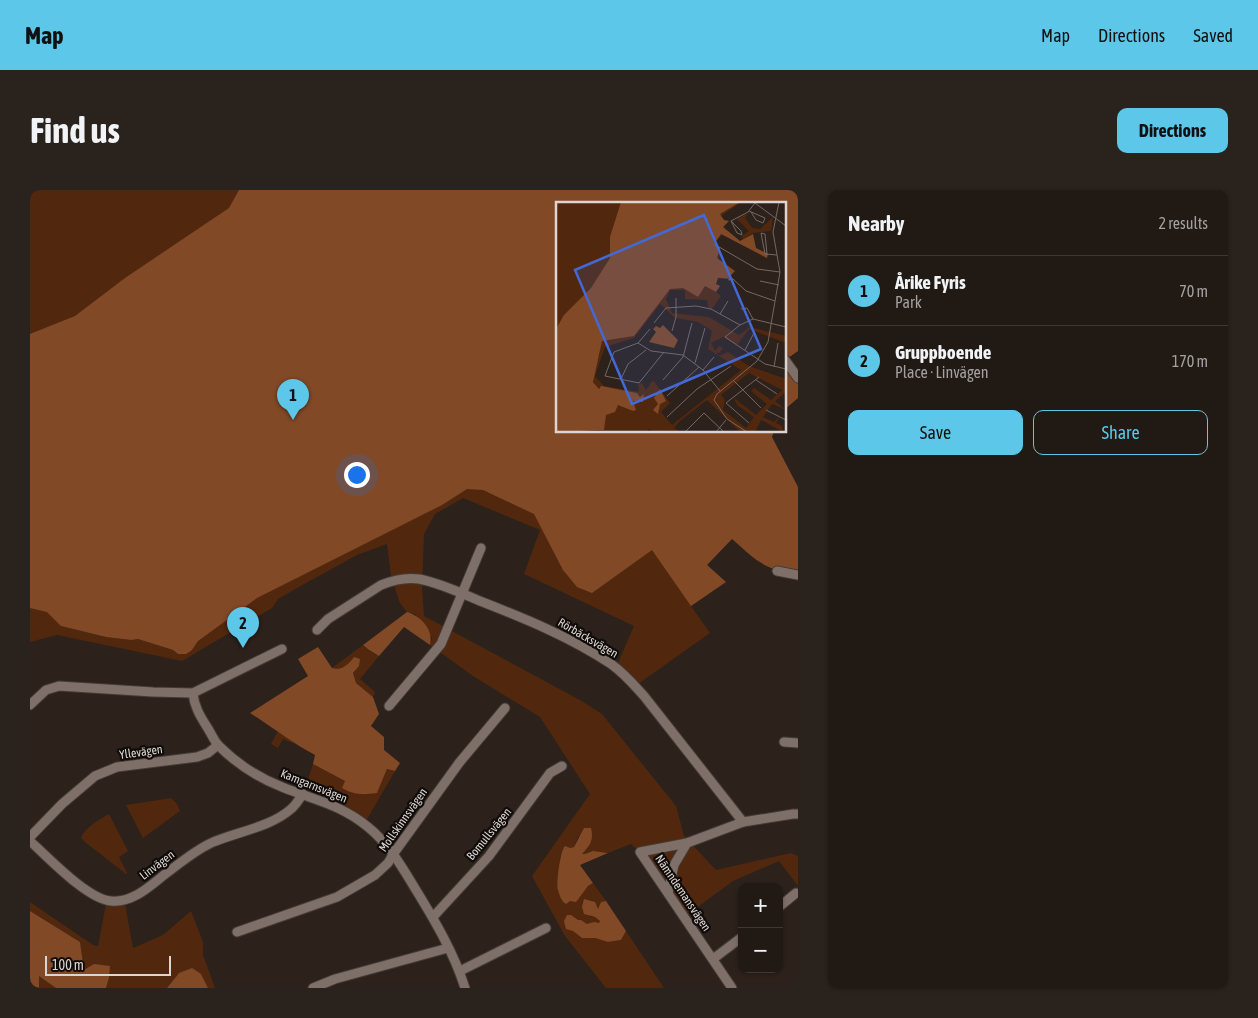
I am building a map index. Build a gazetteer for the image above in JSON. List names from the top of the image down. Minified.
{"streets":{"street":["Rörbäcksvägen","Yllevägen","Kamgarnsvägen","Mollskinnsvägen","Bomullsvägen","Linvägen","Nämndemansvägen"]},"crossings":[["Rörbäcksvägen","Nämndemansvägen"],["Yllevägen","Kamgarnsvägen"],["Yllevägen","Linvägen"],["Kamgarnsvägen","Mollskinnsvägen"],["Kamgarnsvägen","Bomullsvägen"],["Kamgarnsvägen","Linvägen"]],"scale_bar":"100 m","page":{"header":"Map","nav":["Map","Directions","Saved"],"buttons":["Directions",["Save","Share"]],"title":"Find us","heading":["Nearby","2 results"],"list":[{"mark":"1","name":"Årike Fyris","note":"Park","value":"70 m"},{"mark":"2","name":"Gruppboende","note":"Place · Linvägen","value":"170 m"}],"pins":["1","2"],"map_buttons":["+","−"],"scale":"100 m"}}
